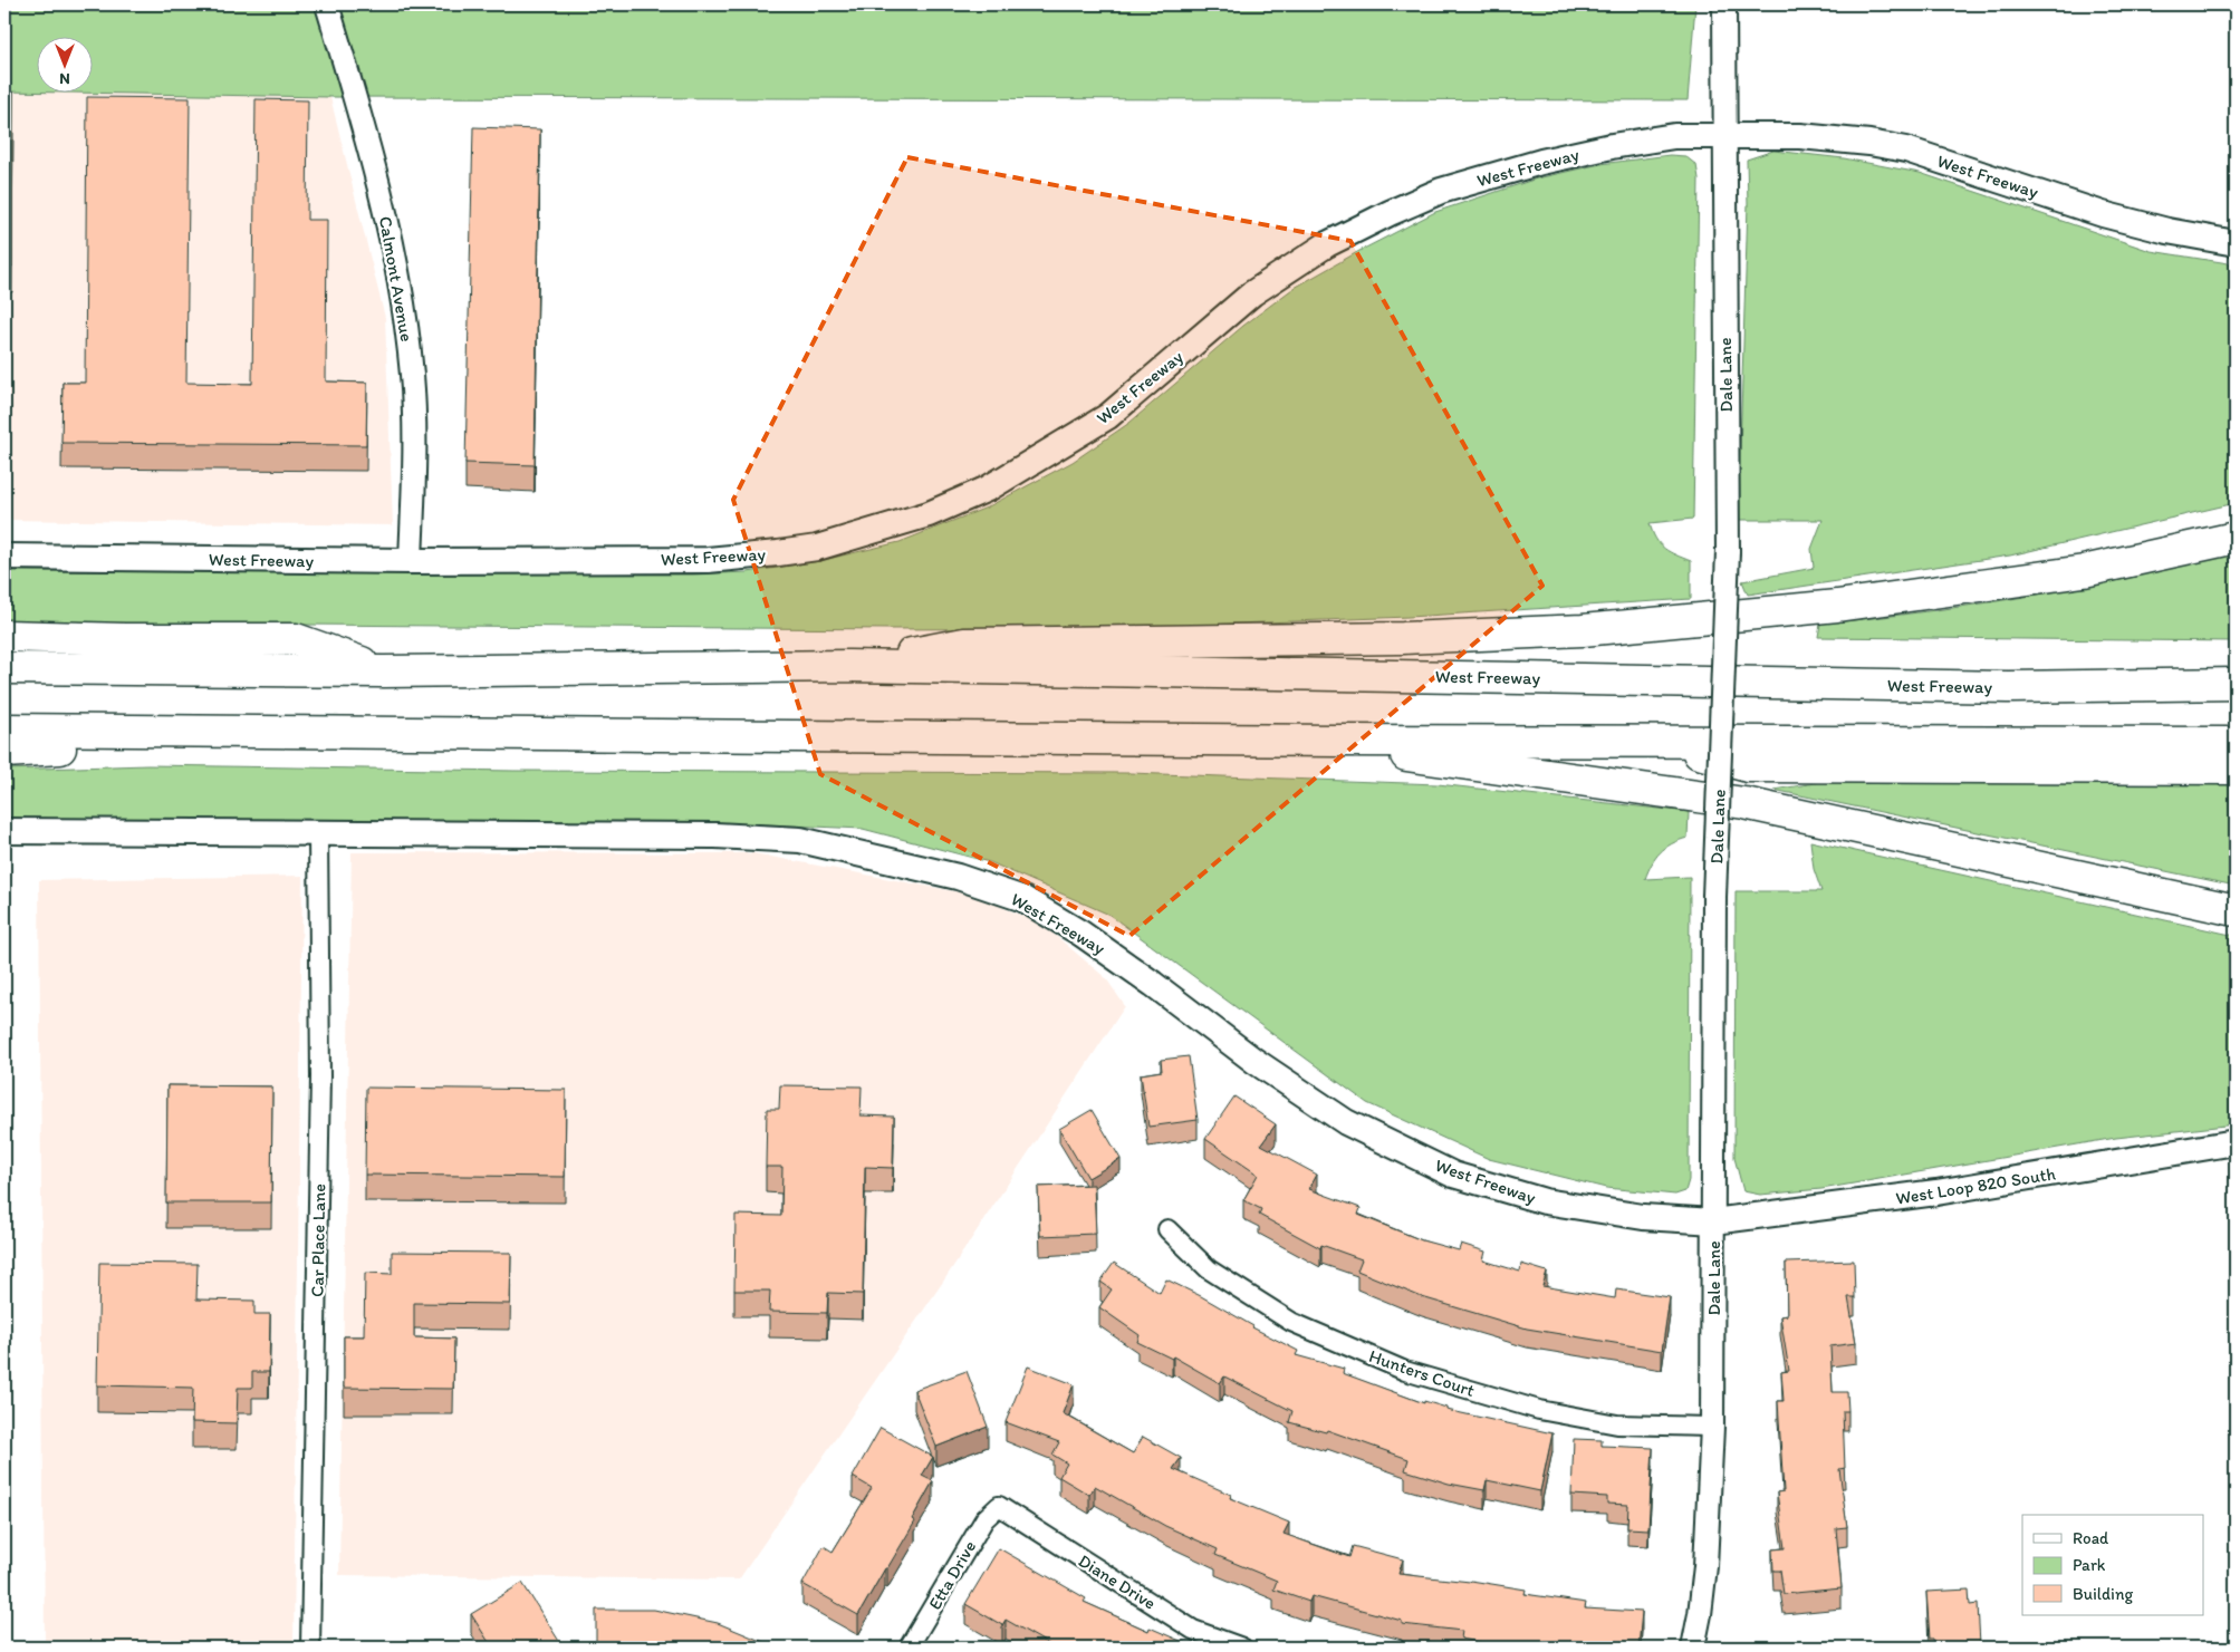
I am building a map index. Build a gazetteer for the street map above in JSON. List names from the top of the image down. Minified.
{"streets":{"highway":["West Freeway"],"main road":["West Loop 820 South"],"street":["Calmont Avenue","Dale Lane","Car Place Lane","Hunters Court","Etta Drive","Diane Drive"]},"crossings":[["West Freeway","Calmont Avenue"],["West Freeway","Dale Lane"],["West Freeway","West Loop 820 South"],["West Freeway","Car Place Lane"],["Dale Lane","West Loop 820 South"],["Dale Lane","Hunters Court"],["Etta Drive","Diane Drive"]],"legend":["Road","Park","Building"],"north":"bottom"}
